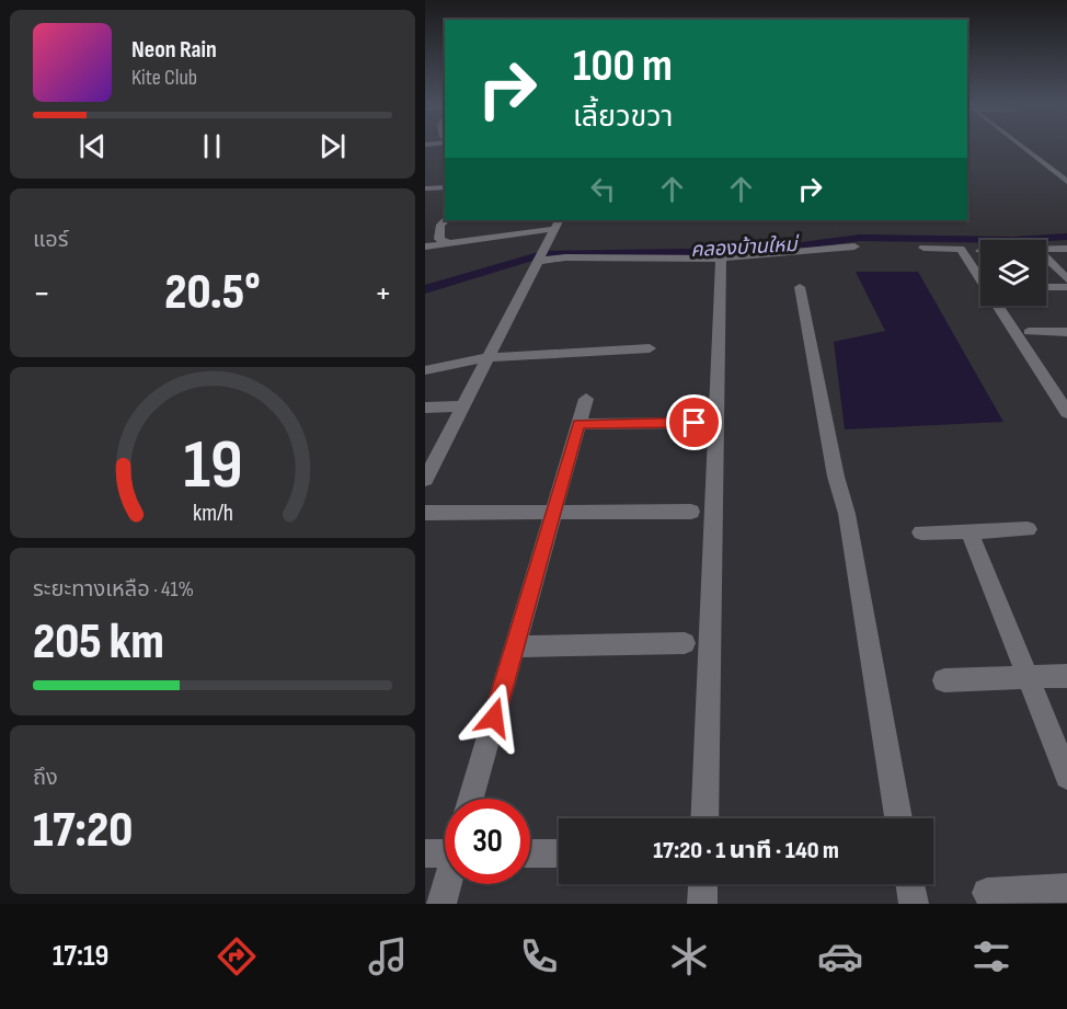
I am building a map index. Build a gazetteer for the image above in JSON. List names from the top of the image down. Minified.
{"water":["คลองบ้านใหม่"],"page":{"turn":["100 m","เลี้ยวขวา"],"song":["Neon Rain","Kite Club"],"tile":["แอร์",["ระยะทางเหลือ · 41%","205 km"],["ถึง","17:20"]],"heat":["−","20.5°","+"],"limit":"30","trip":"17:20 · 1 นาที · 140 m","tabs":"17:19","gauge":["19","km/h"]}}
